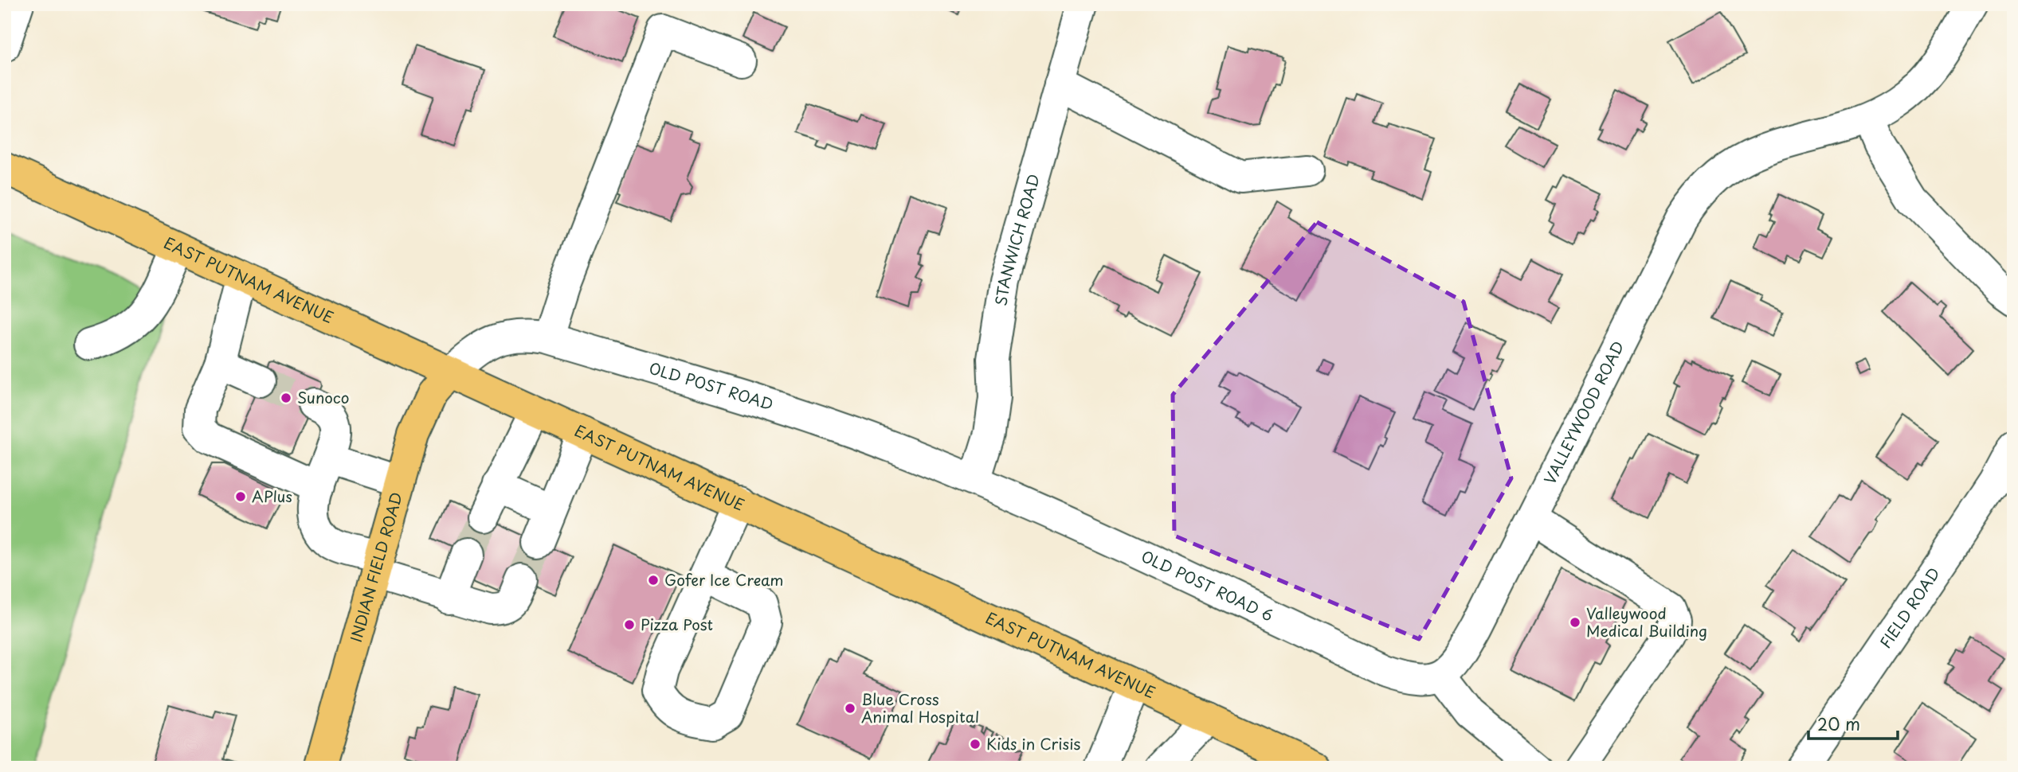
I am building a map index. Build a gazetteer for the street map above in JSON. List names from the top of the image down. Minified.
{"streets":{"main road":["EAST PUTNAM AVENUE","INDIAN FIELD ROAD"],"street":["STANWICH ROAD","OLD POST ROAD","VALLEYWOOD ROAD","OLD POST ROAD 6","FIELD ROAD"]},"crossings":[["STANWICH ROAD","OLD POST ROAD"],["STANWICH ROAD","OLD POST ROAD 6"],["EAST PUTNAM AVENUE","OLD POST ROAD"],["EAST PUTNAM AVENUE","INDIAN FIELD ROAD"],["OLD POST ROAD","INDIAN FIELD ROAD"],["OLD POST ROAD","OLD POST ROAD 6"],["VALLEYWOOD ROAD","OLD POST ROAD 6"]],"places":["Sunoco","APlus","Gofer Ice Cream","Valleywood Medical Building","Pizza Post","Blue Cross Animal Hospital","Kids in Crisis"],"scale_bar":"20 m"}
